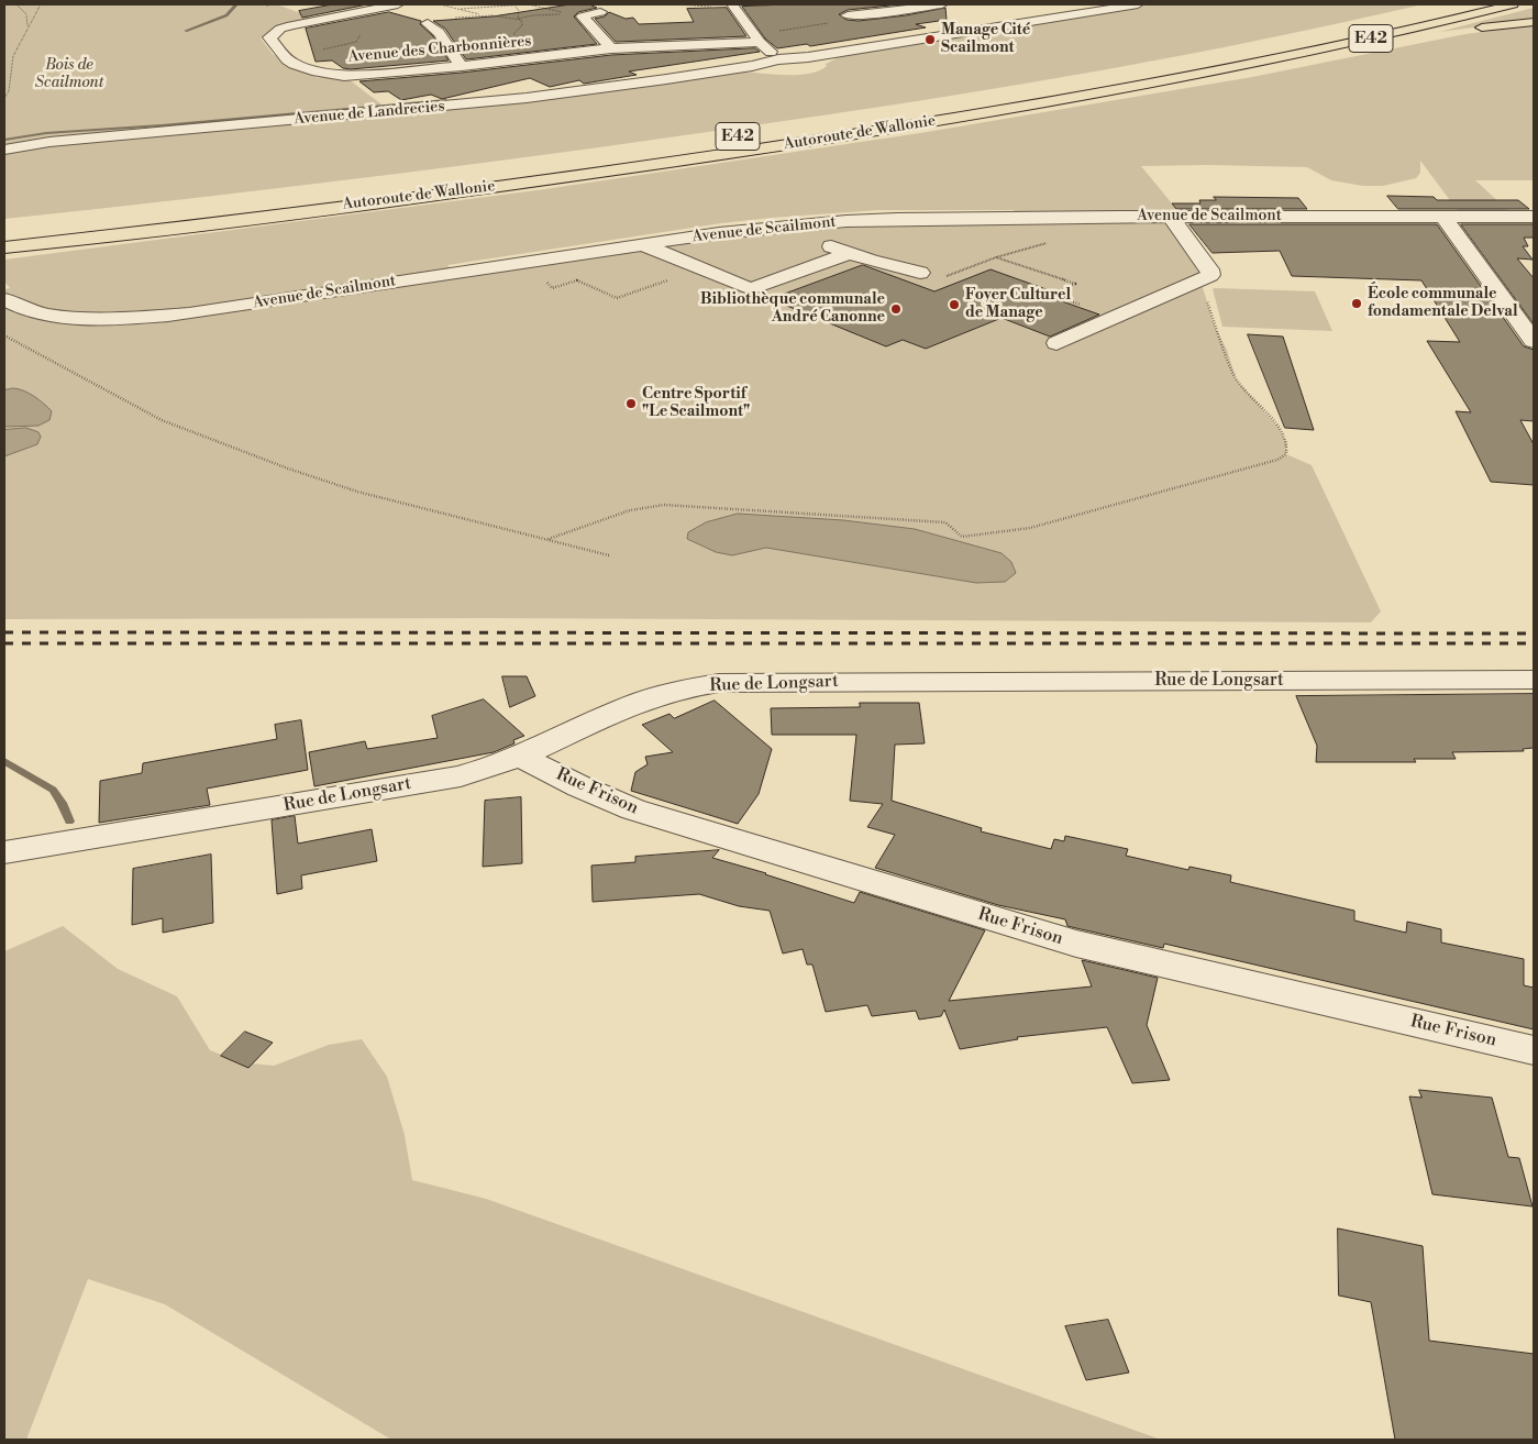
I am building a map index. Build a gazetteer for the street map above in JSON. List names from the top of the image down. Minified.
{"streets":{"highway":["E42","Autoroute de Wallonie"],"street":["Avenue des Charbonnières","Avenue de Landrecies","Avenue de Scailmont","Rue de Longsart","Rue Frison"]},"crossings":[["Rue de Longsart","Rue Frison"]],"parks":["Bois de Scailmont"],"places":["Manage Cité Scailmont","École communale fondamentale Delval","Foyer Culturel de Manage","Bibliothèque communale André Canonne","Centre Sportif \"Le Scailmont\""]}
